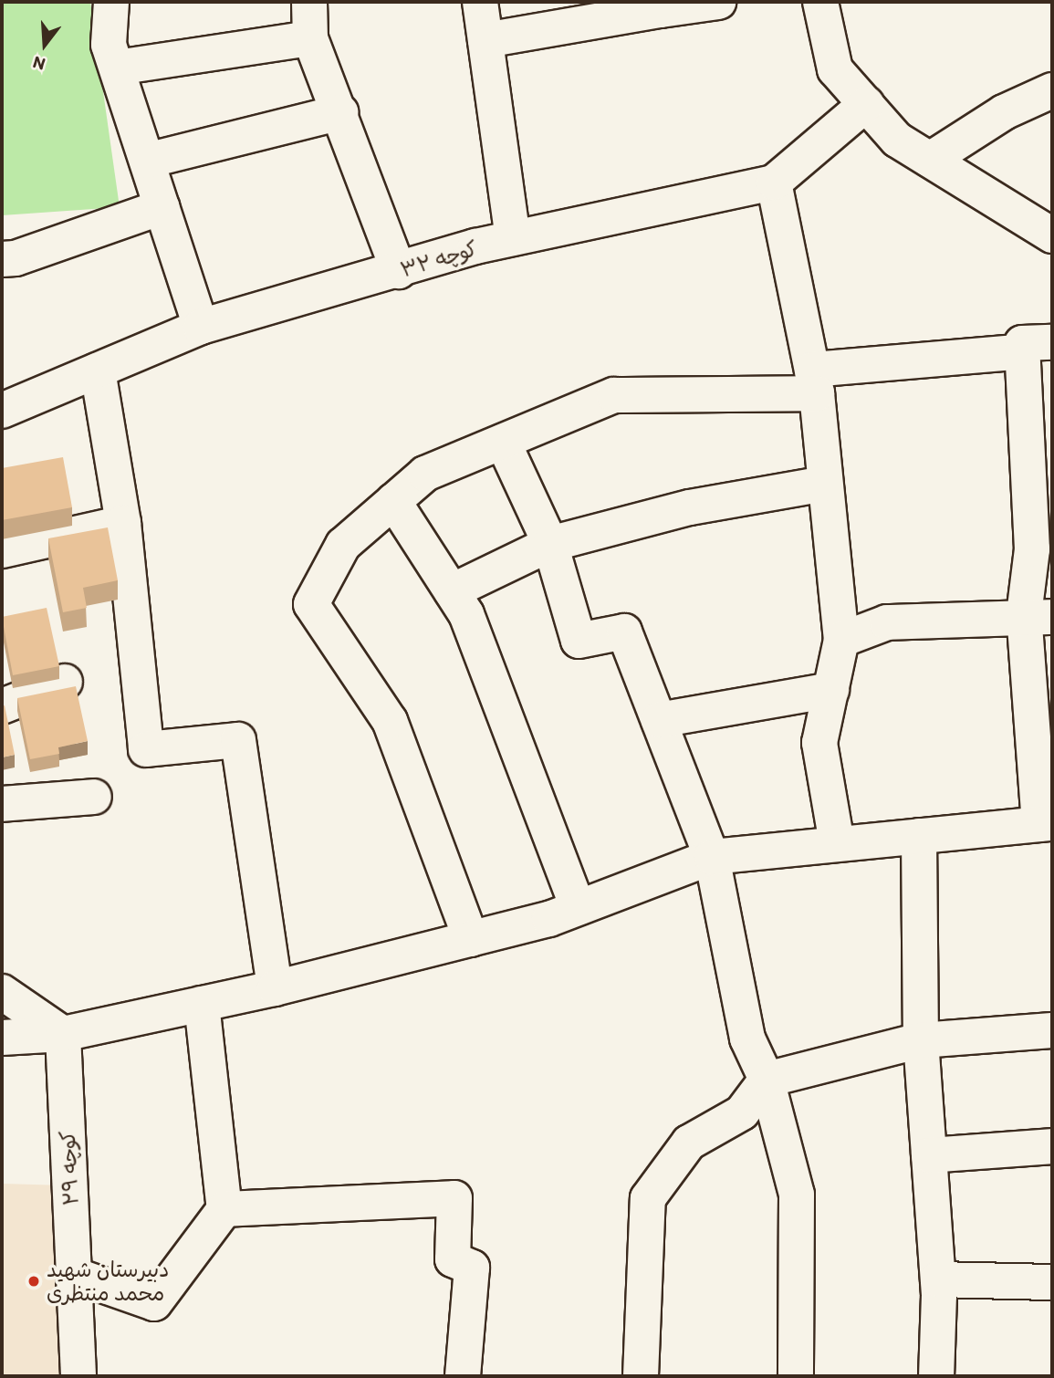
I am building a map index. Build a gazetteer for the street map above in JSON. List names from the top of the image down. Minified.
{"streets":{"street":["کوچه ۳۲","کوچه ۲۹"]},"places":["دبیرستان شهید محمد منتظری"],"north":"bottom"}
